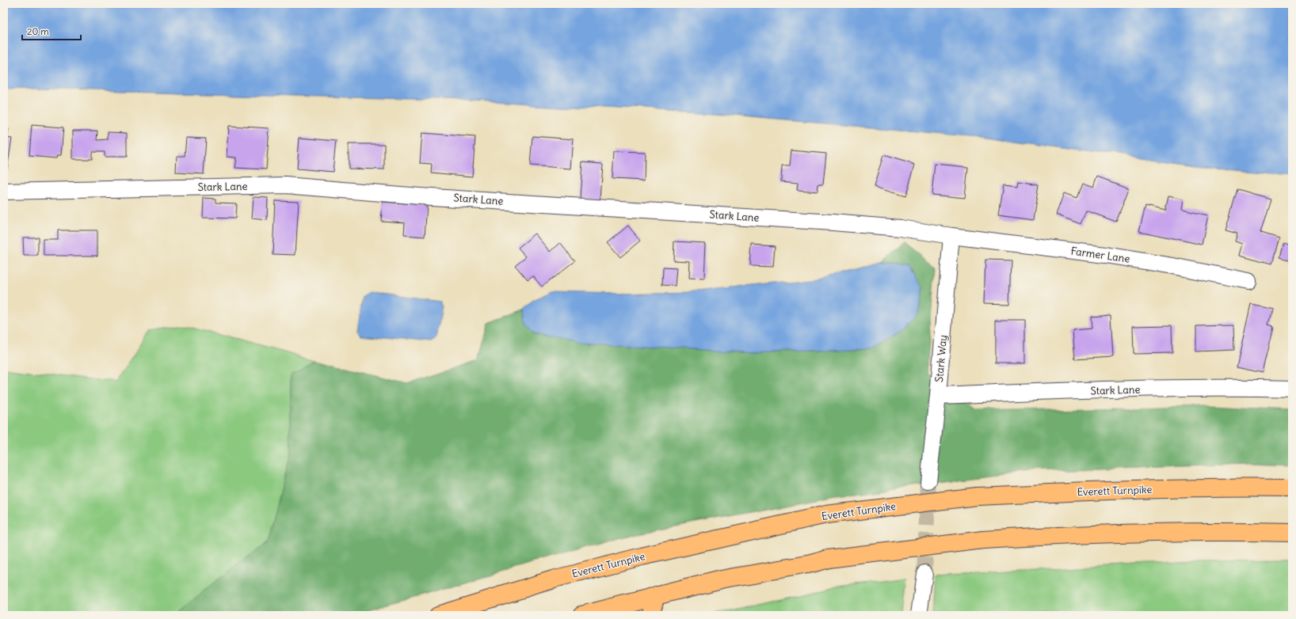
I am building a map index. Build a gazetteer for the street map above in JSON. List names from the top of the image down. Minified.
{"streets":{"highway":["Everett Turnpike"],"street":["Stark Lane","Farmer Lane","Stark Way"]},"crossings":[["Stark Lane","Farmer Lane"],["Stark Lane","Stark Way"],["Farmer Lane","Stark Way"]],"scale_bar":"20 m"}
